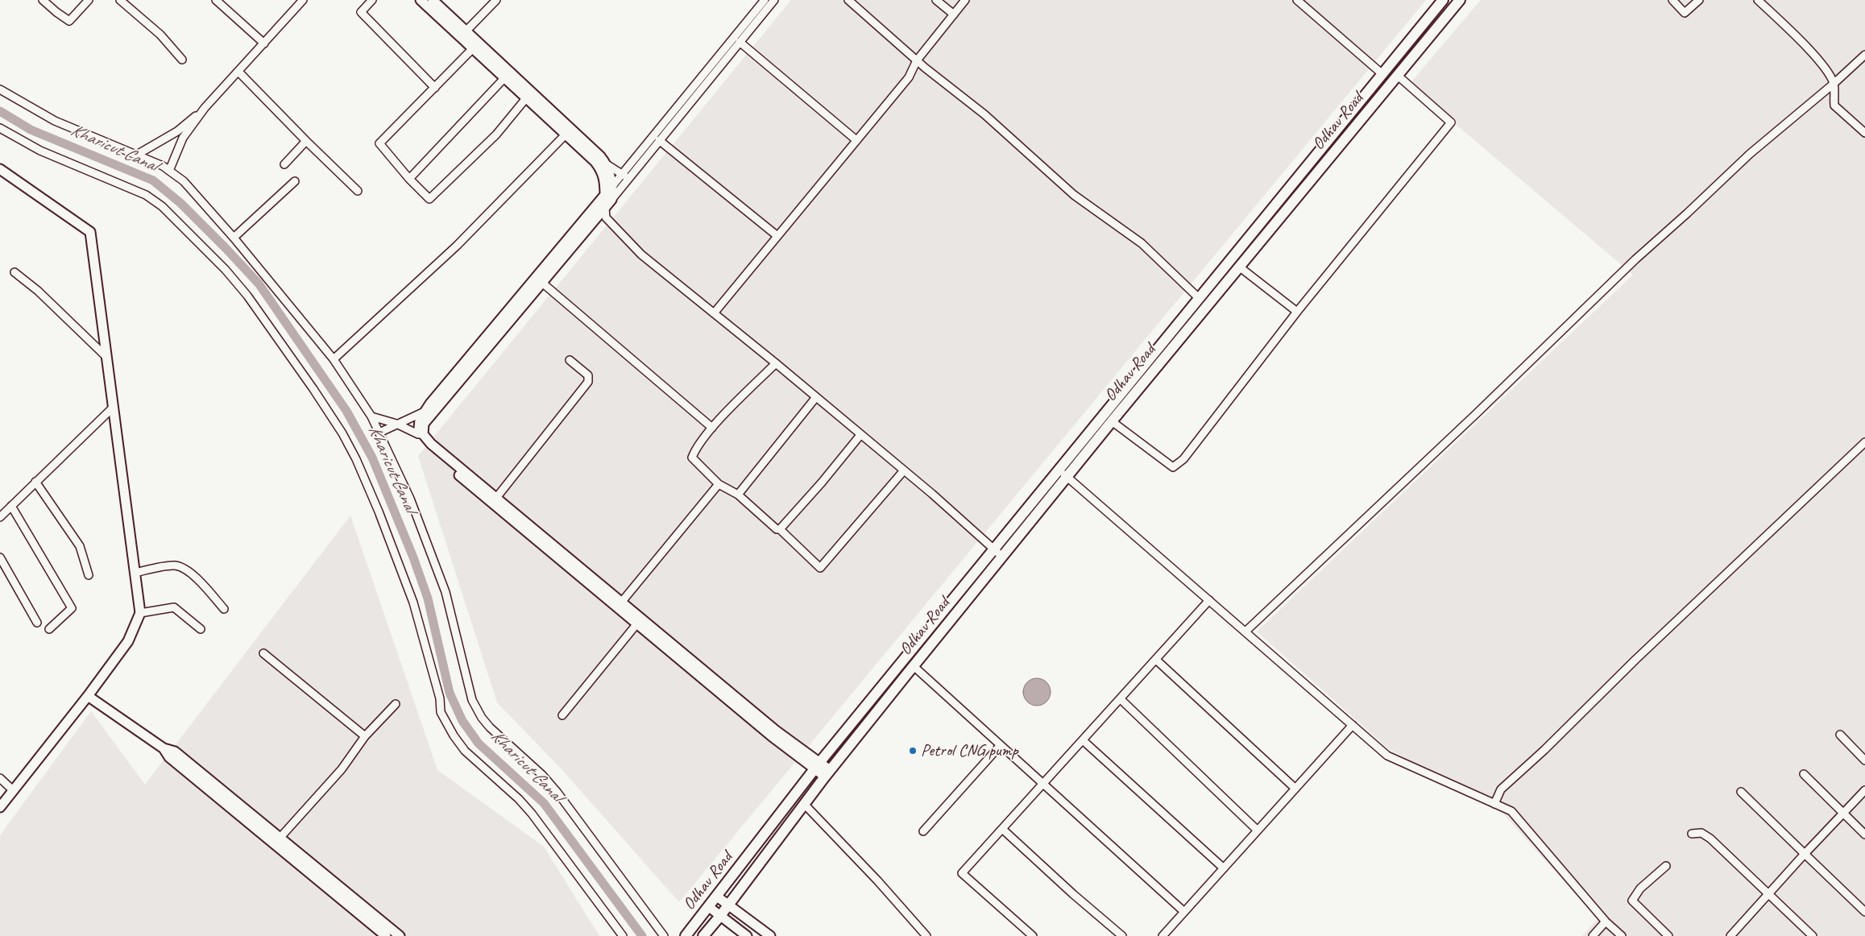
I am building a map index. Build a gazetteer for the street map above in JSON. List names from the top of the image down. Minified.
{"streets":{"main road":["Odhav Road"]},"water":["Kharicut Canal"],"places":["Petrol CNG pump"]}
